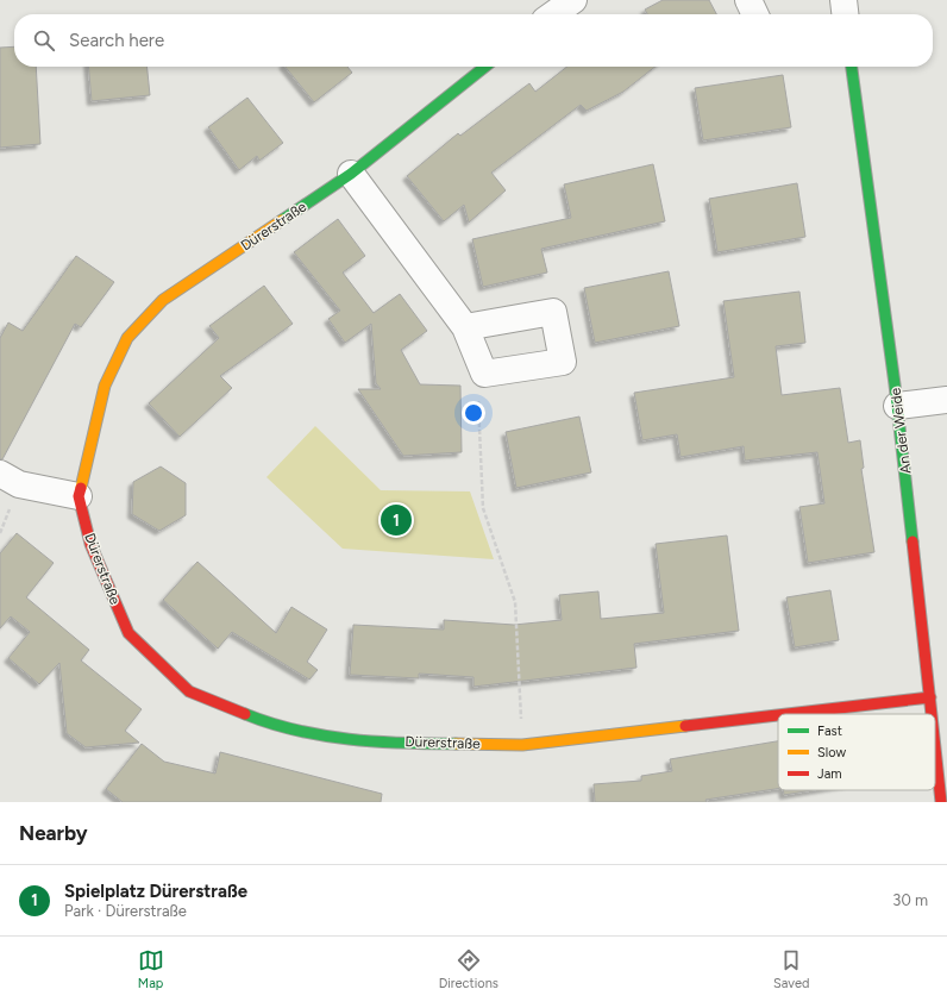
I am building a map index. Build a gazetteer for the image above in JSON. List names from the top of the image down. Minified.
{"streets":{"street":["Dürerstraße","An der Weide"]},"crossings":[["Dürerstraße","An der Weide"]],"legend":["Fast","Slow","Jam"],"page":{"search":"Search here","pins":"1","heading":"Nearby","list":[{"mark":"1","name":"Spielplatz Dürerstraße","note":"Park · Dürerstraße","value":"30 m"}],"nav":["Map","Directions","Saved"]}}
